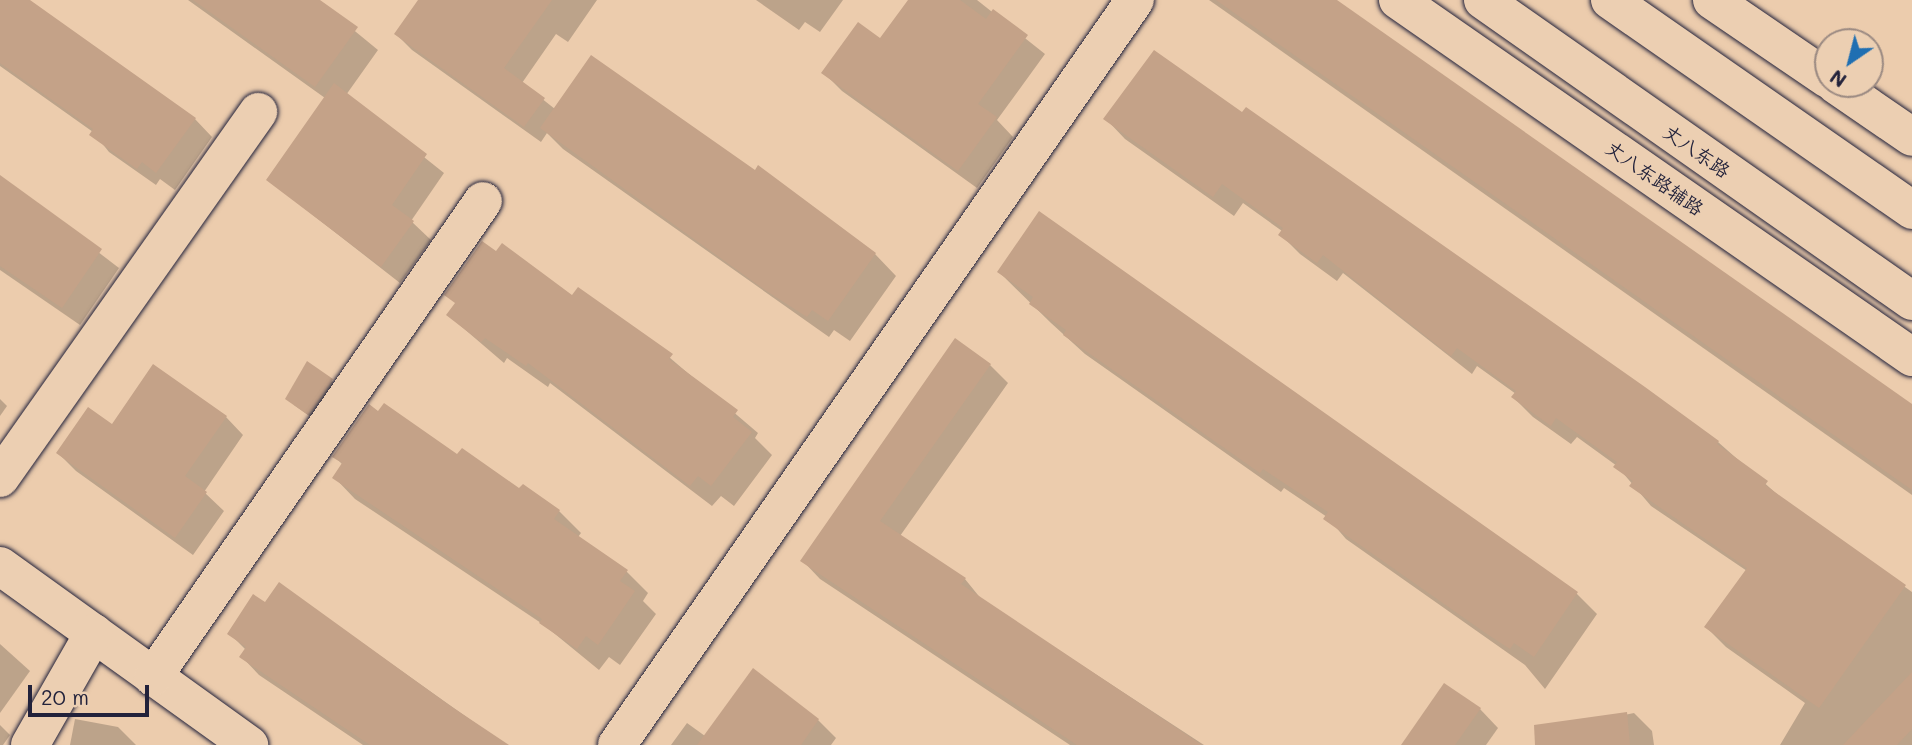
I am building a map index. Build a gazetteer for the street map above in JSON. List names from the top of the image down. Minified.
{"streets":{"street":["丈八东路","丈八东路辅路"]},"scale_bar":"20 m","north":"bottom left"}
